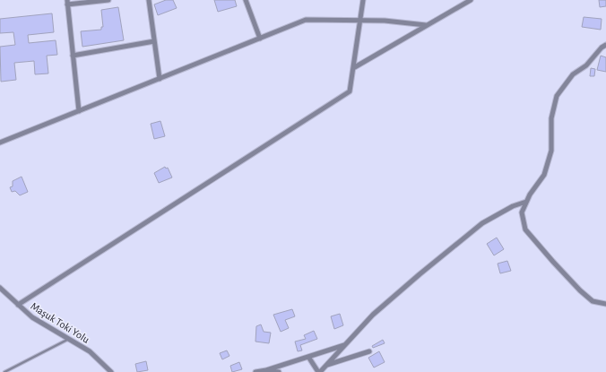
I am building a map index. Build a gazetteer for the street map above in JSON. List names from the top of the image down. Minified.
{"streets":{"street":["Maşuk Toki Yolu"]}}
